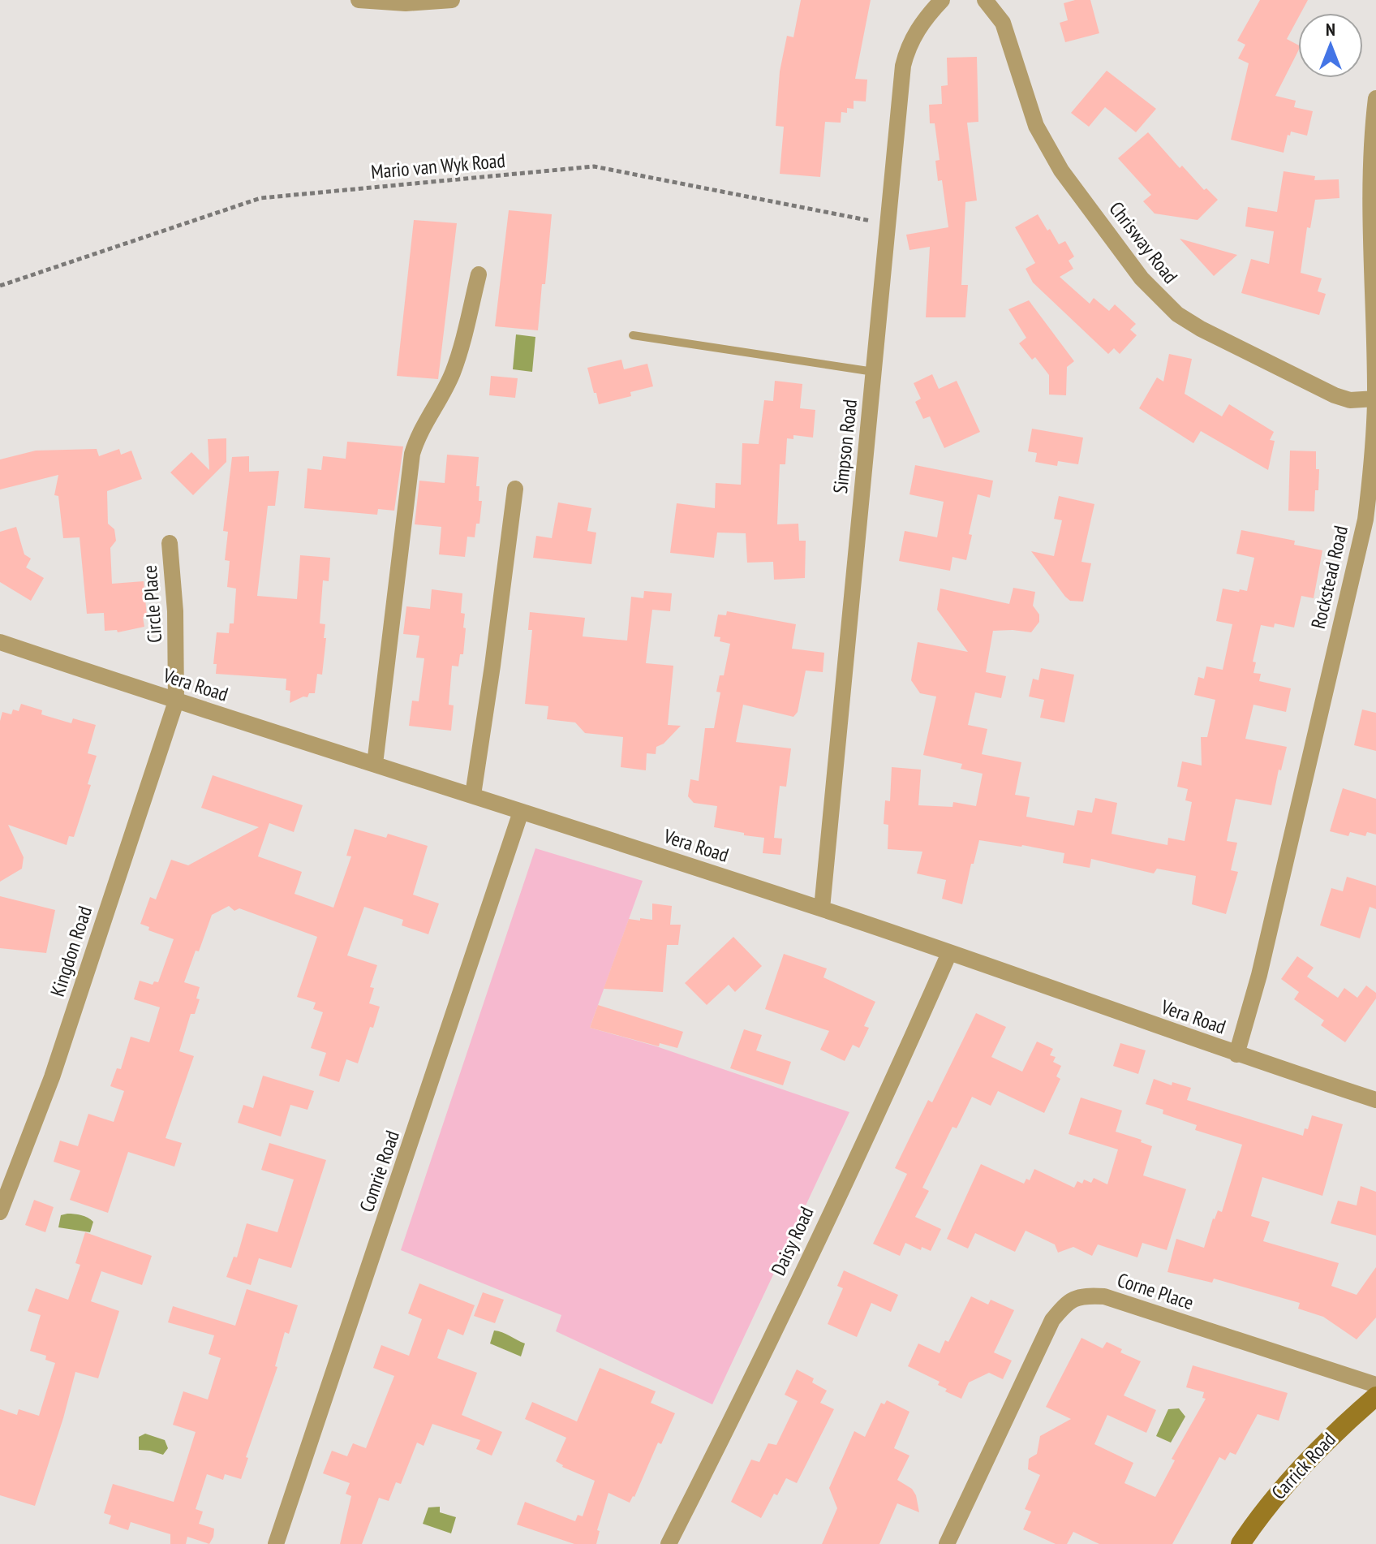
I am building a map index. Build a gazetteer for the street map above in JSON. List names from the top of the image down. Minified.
{"streets":{"street":["Chrisway Road","Simpson Road","Rockstead Road","Circle Place","Vera Road","Kingdon Road","Comrie Road","Daisy Road","Corne Place","Carrick Road"],"path":["Mario van Wyk Road"]},"crossings":[["Mario van Wyk Road","Simpson Road"],["Chrisway Road","Rockstead Road"],["Simpson Road","Vera Road"],["Rockstead Road","Vera Road"],["Circle Place","Vera Road"],["Circle Place","Kingdon Road"],["Vera Road","Kingdon Road"],["Vera Road","Comrie Road"],["Vera Road","Daisy Road"]],"north":"top"}
